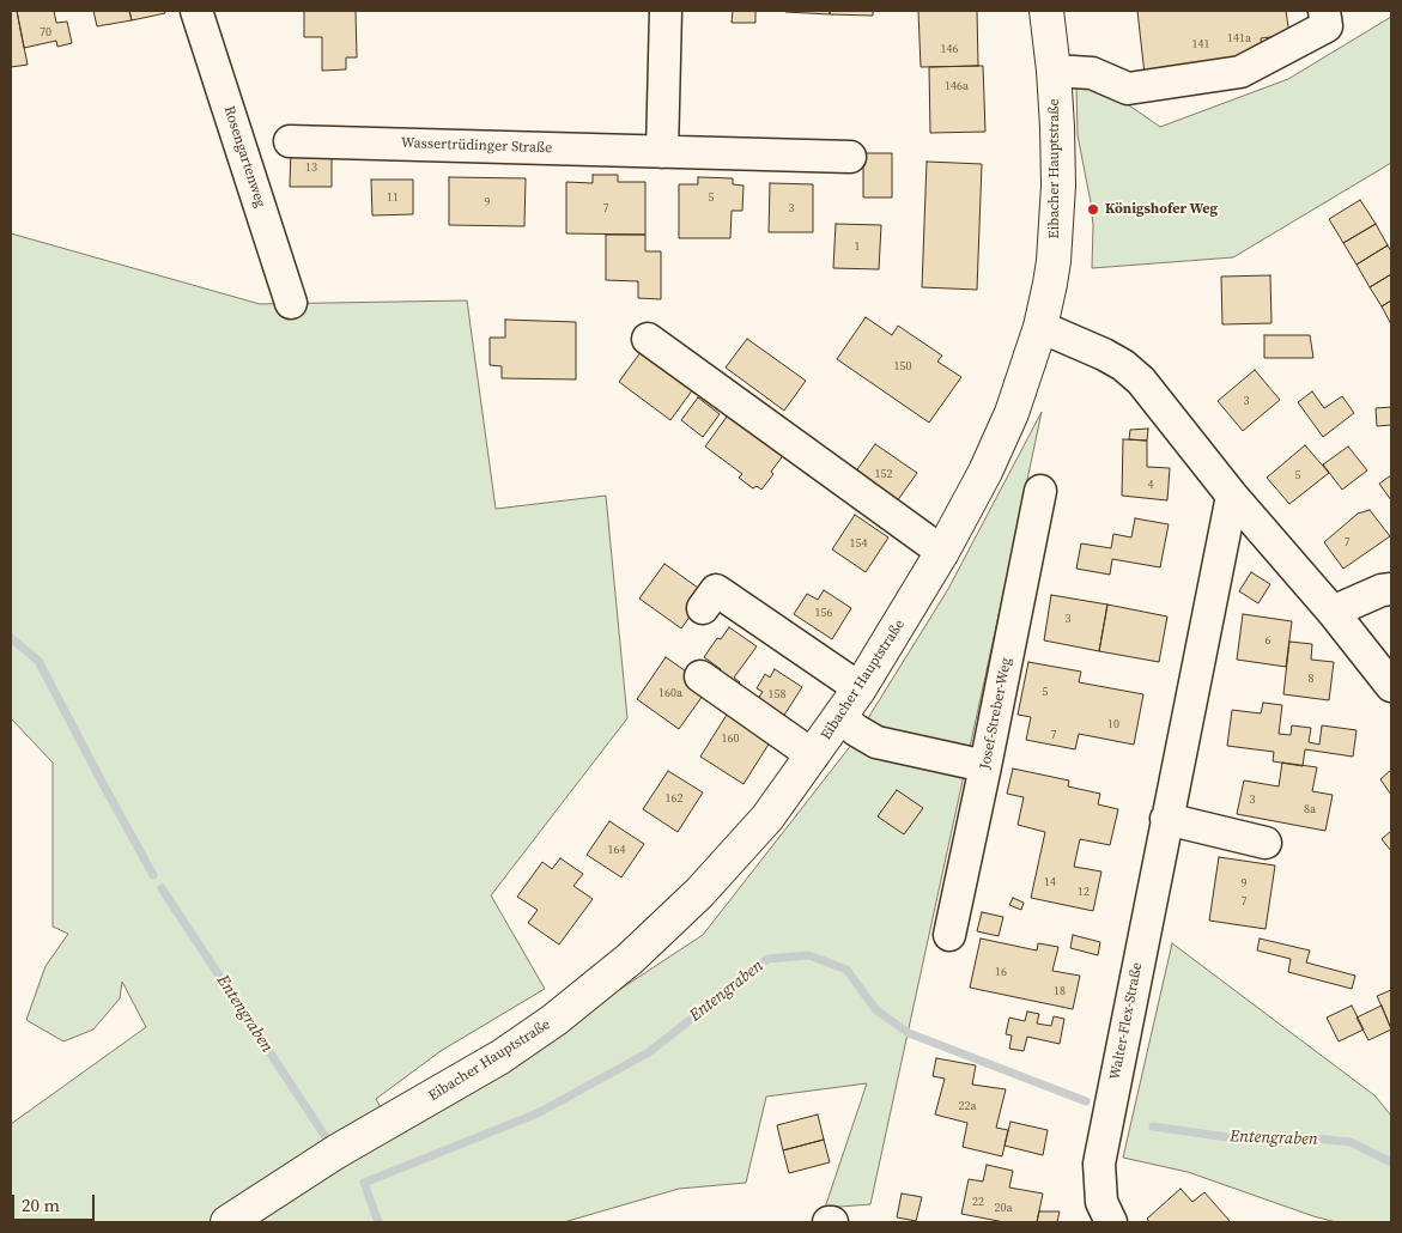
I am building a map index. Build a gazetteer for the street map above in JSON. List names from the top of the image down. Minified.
{"streets":{"main road":["Eibacher Hauptstraße"],"street":["Wassertrüdinger Straße","Rosengartenweg","Josef-Streber-Weg","Walter-Flex-Straße"]},"water":["Entengraben"],"places":["Königshofer Weg"],"house_numbers":["70","141a","141","146","146a","13","11","5","9","7","3","1","150","3","152","5","4","7","154","156","3","6","8","5","160a","158","10","7","160","162","3","8a","164","14","9","12","7","16","18","22a","22","20a"],"scale_bar":"20 m"}
